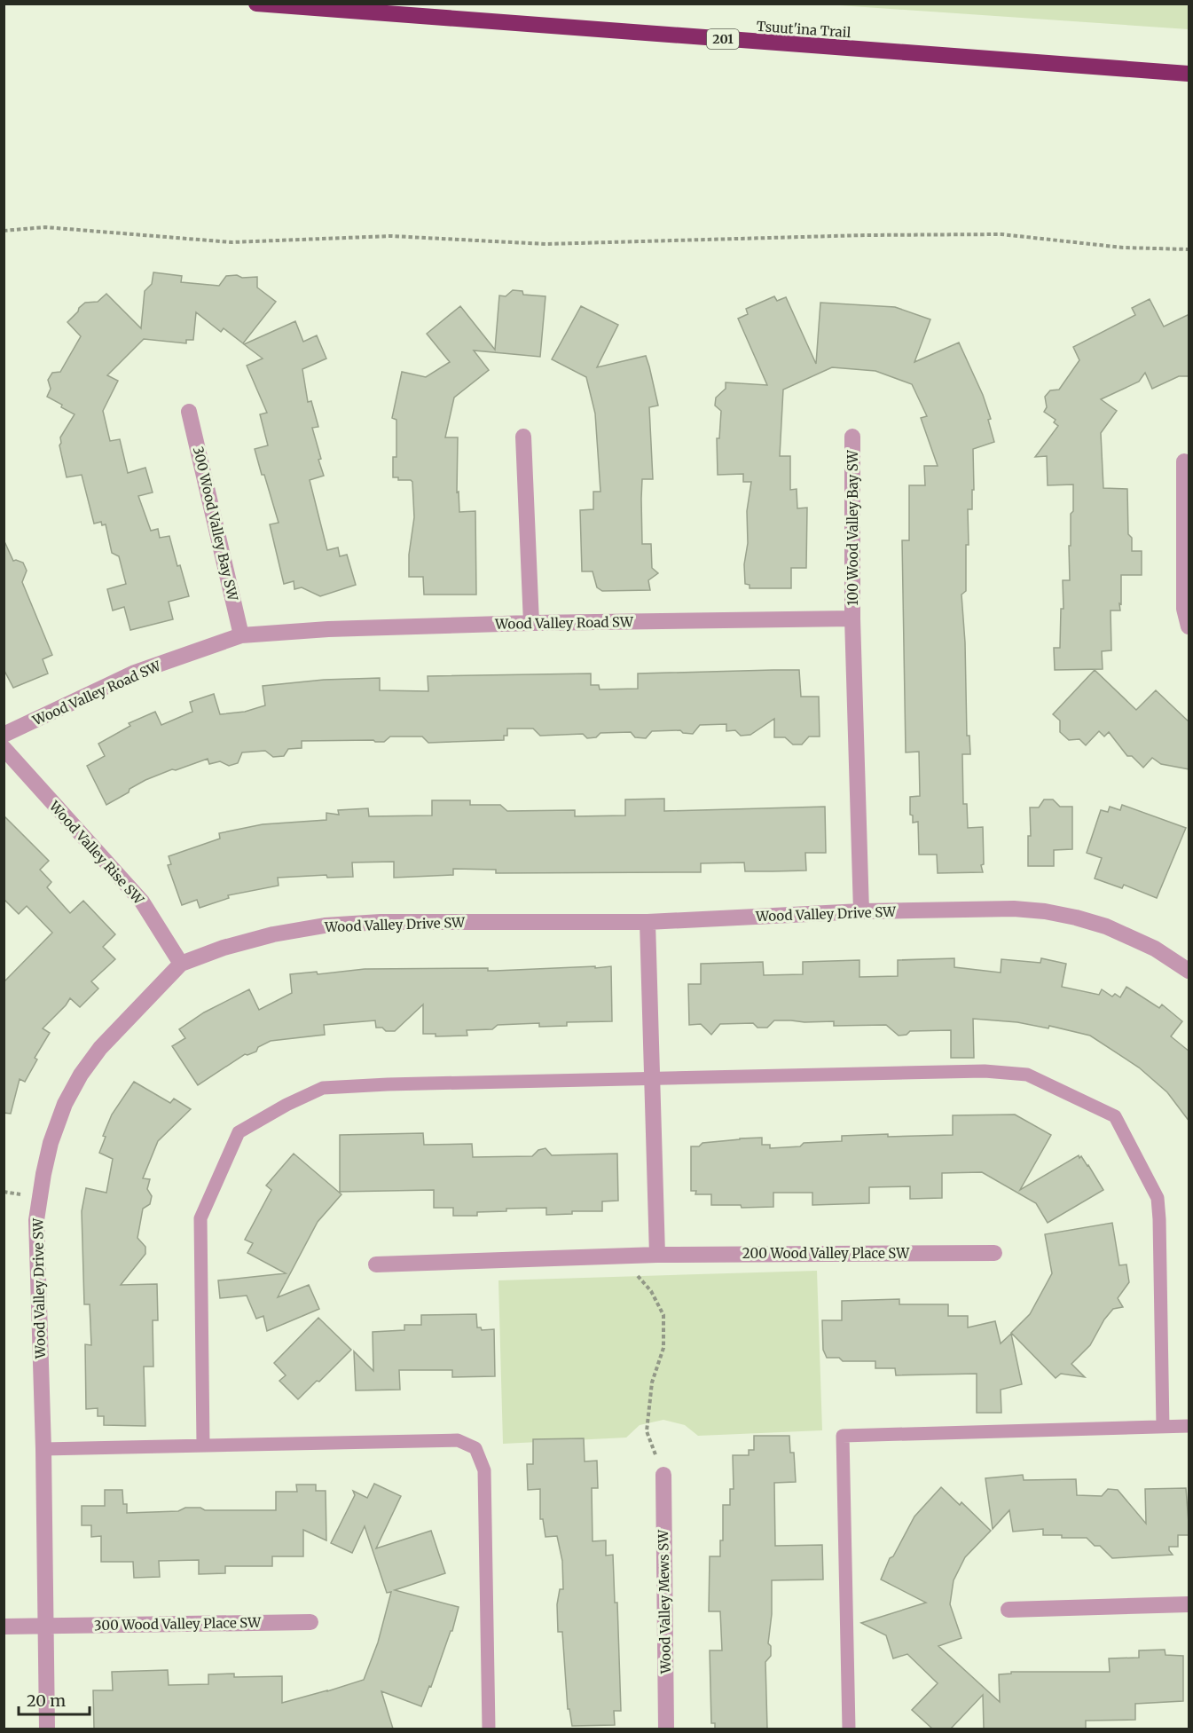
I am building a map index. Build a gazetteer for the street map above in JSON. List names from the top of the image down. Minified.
{"streets":{"highway":["Tsuut'ina Trail","201"],"street":["300 Wood Valley Bay SW","100 Wood Valley Bay SW","Wood Valley Road SW","Wood Valley Rise SW","Wood Valley Drive SW","200 Wood Valley Place SW","Wood Valley Mews SW","300 Wood Valley Place SW"]},"crossings":[["300 Wood Valley Bay SW","Wood Valley Road SW"],["100 Wood Valley Bay SW","Wood Valley Road SW"],["Wood Valley Rise SW","Wood Valley Drive SW"],["Wood Valley Drive SW","300 Wood Valley Place SW"]],"scale_bar":"20 m"}
